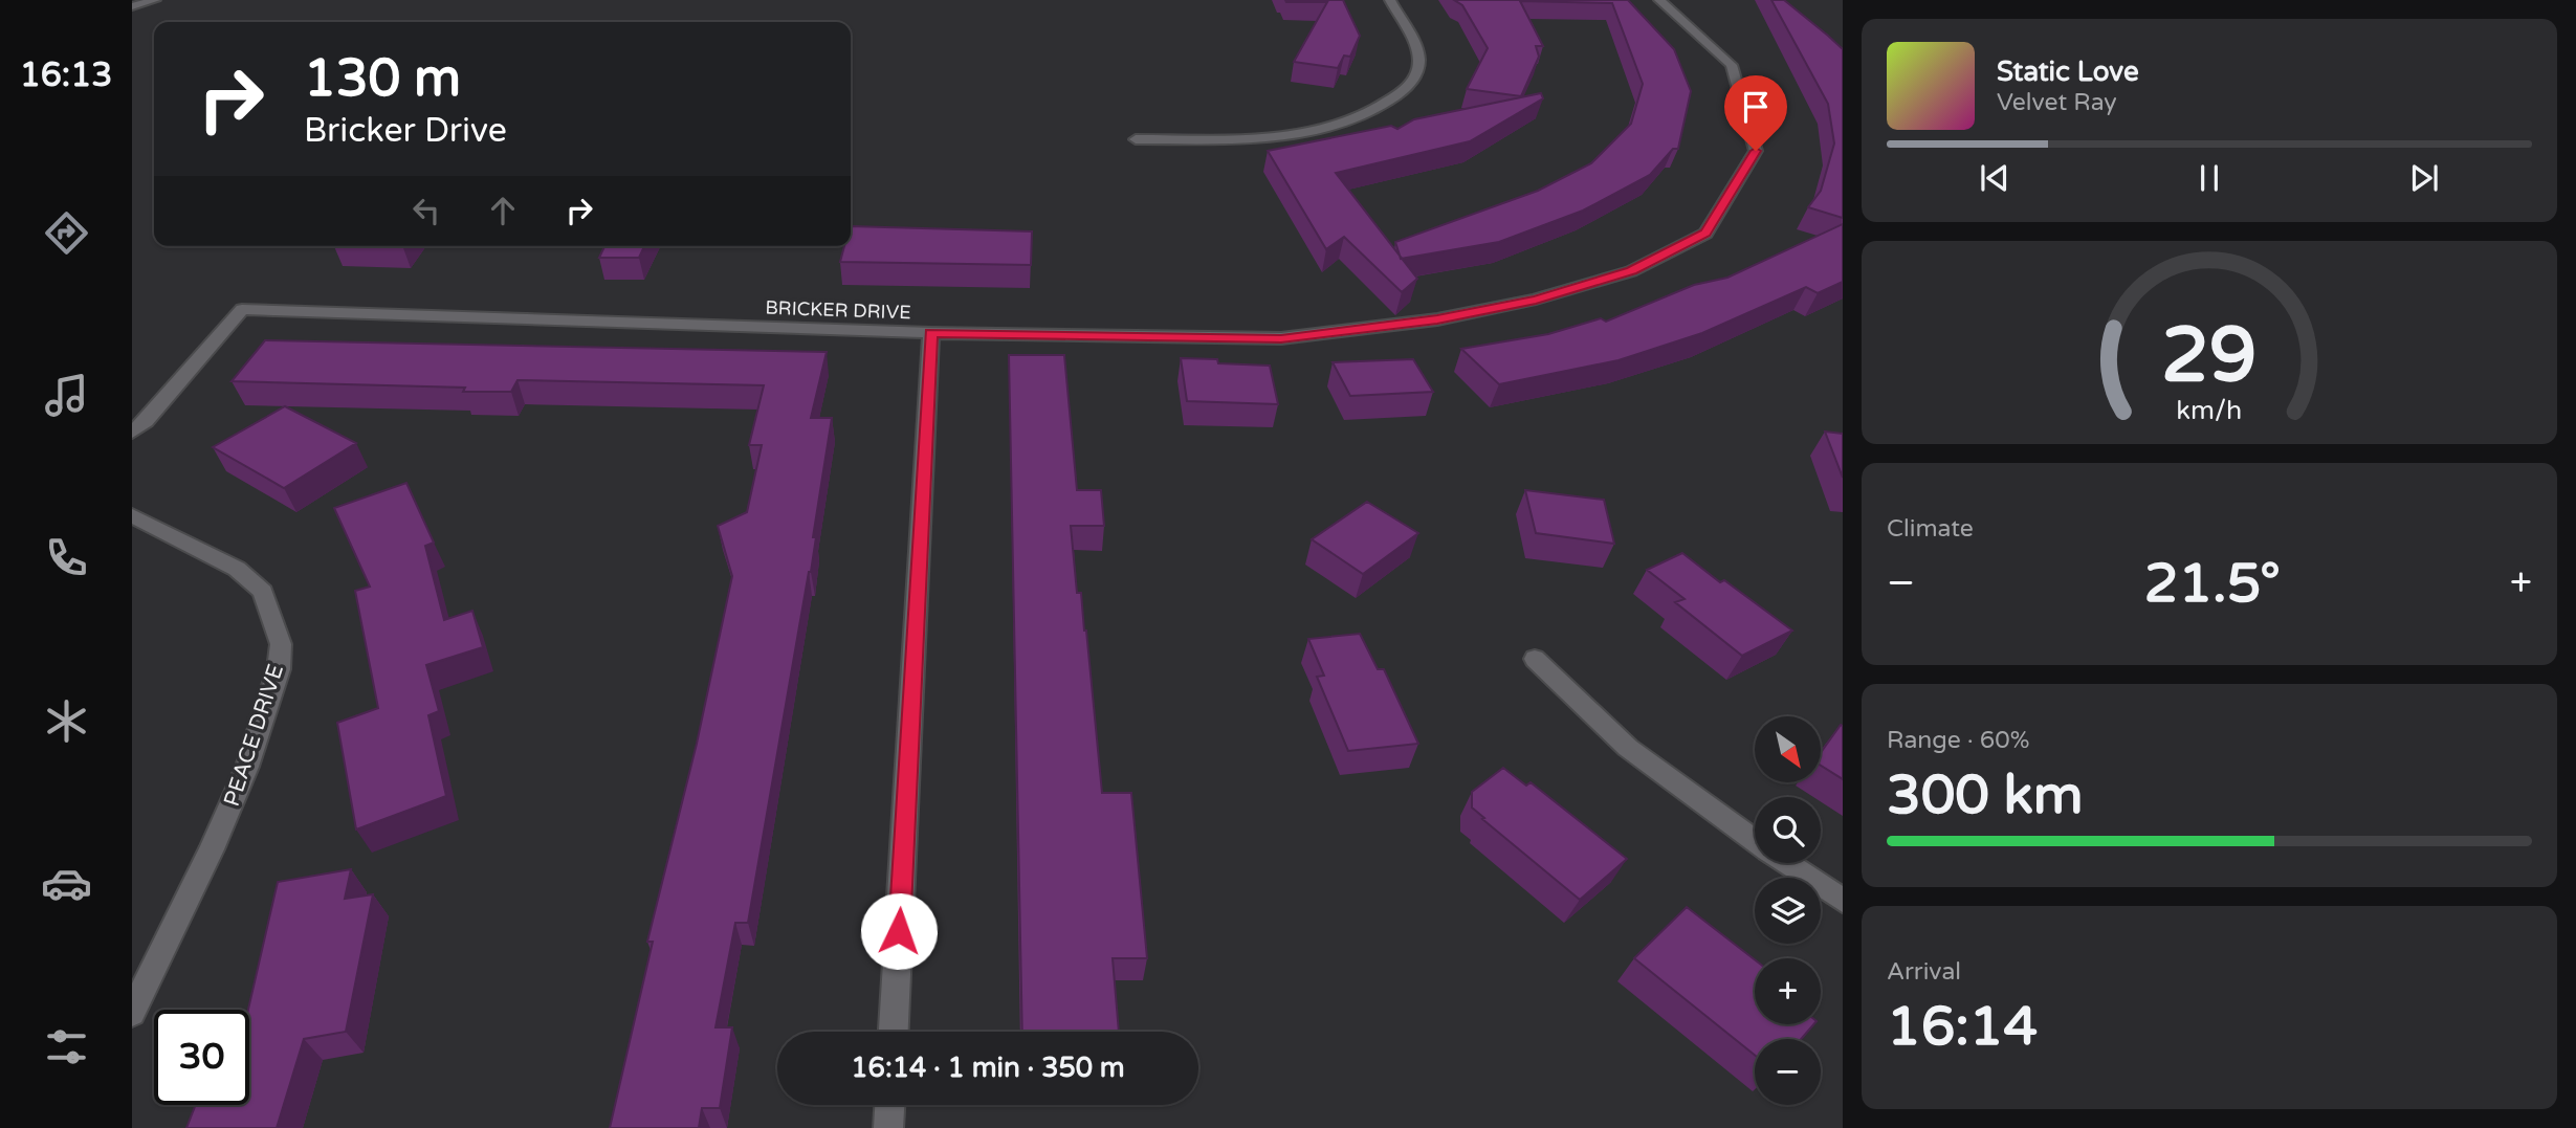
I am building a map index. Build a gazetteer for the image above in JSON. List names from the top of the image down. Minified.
{"streets":{"street":["BRICKER DRIVE","PEACE DRIVE"]},"north":"bottom right","page":{"tabs":"16:13","turn":["130 m","Bricker Drive"],"song":["Static Love","Velvet Ray"],"tile":["Climate",["Range · 60%","300 km"],["Arrival","16:14"]],"heat":["−","21.5°","+"],"map_buttons":["+","−"],"limit":"30","trip":"16:14 · 1 min · 350 m","gauge":["29","km/h"]}}
